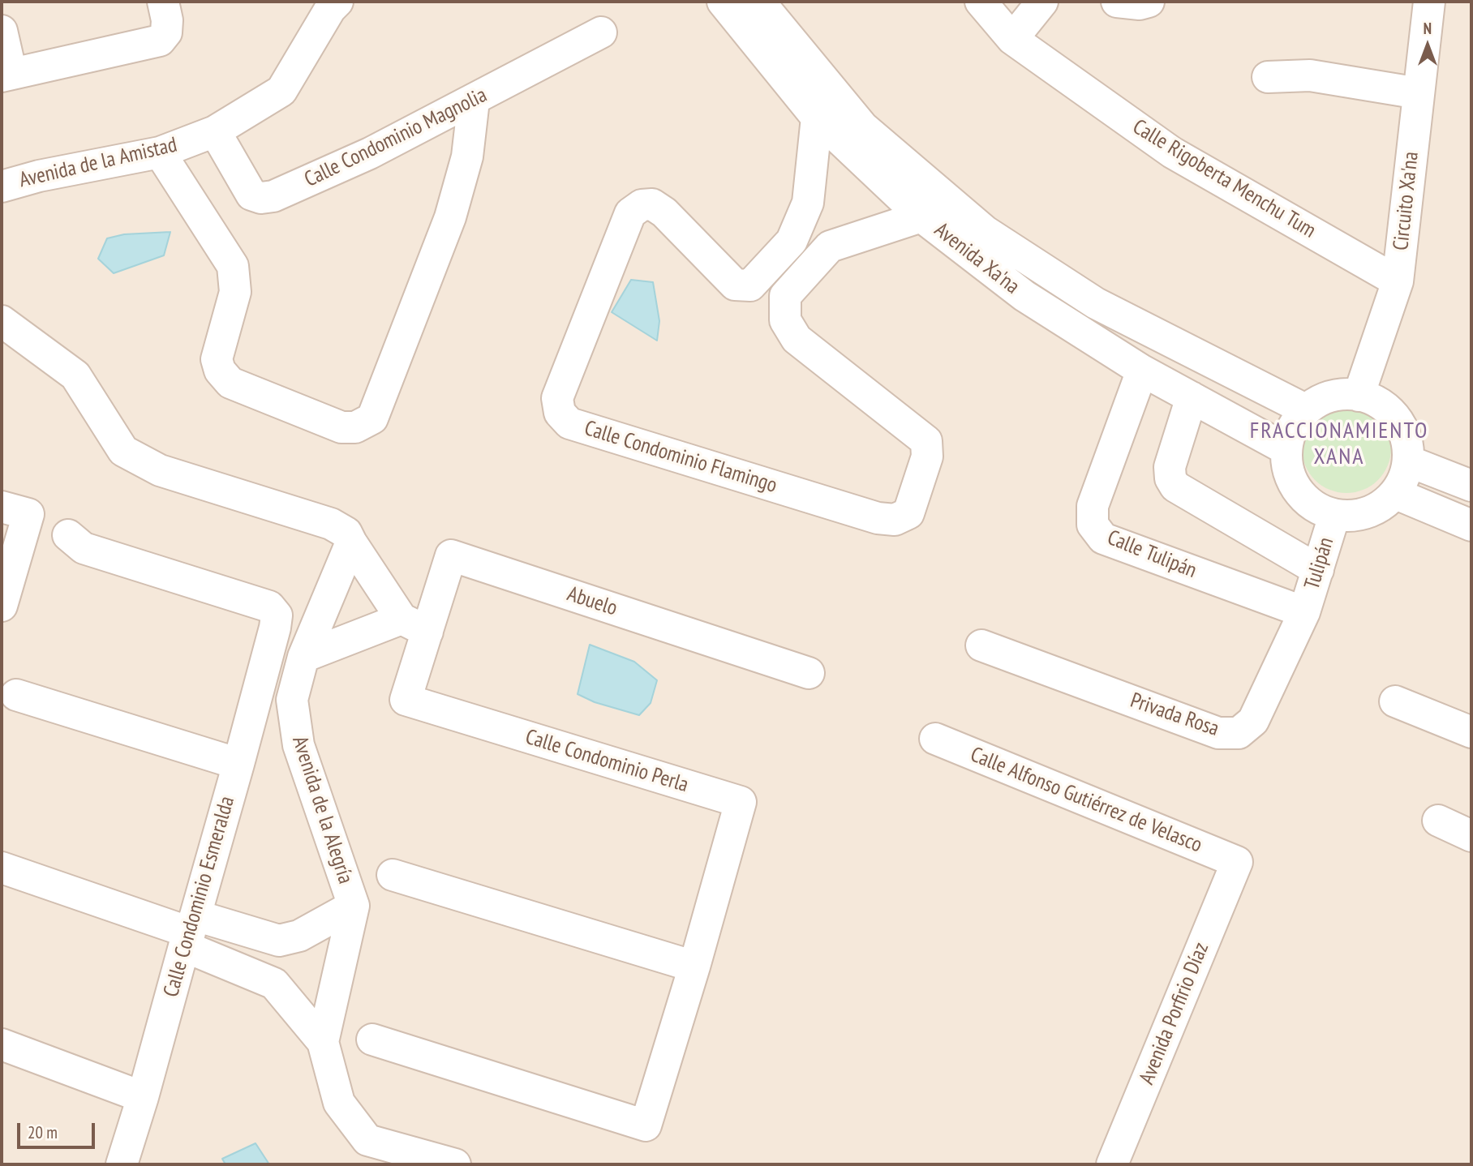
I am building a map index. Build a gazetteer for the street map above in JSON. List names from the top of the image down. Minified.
{"streets":{"street":["Calle Condominio Magnolia","Avenida de la Amistad","Calle Rigoberta Menchu Tum","Circuito Xa'na","Avenida Xa'na","Calle Condominio Flamingo","Calle Tulipán","Tulipán","Abuelo","Privada Rosa","Calle Condominio Perla","Calle Alfonso Gutiérrez de Velasco","Avenida de la Alegría","Calle Condominio Esmeralda","Avenida Porfirio Díaz"]},"crossings":[["Calle Condominio Magnolia","Avenida de la Amistad"],["Calle Rigoberta Menchu Tum","Circuito Xa'na"],["Circuito Xa'na","Avenida Xa'na"],["Circuito Xa'na","Tulipán"],["Avenida Xa'na","Calle Tulipán"],["Avenida Xa'na","Tulipán"],["Calle Tulipán","Tulipán"],["Calle Tulipán","Privada Rosa"],["Tulipán","Privada Rosa"],["Abuelo","Calle Condominio Perla"],["Calle Alfonso Gutiérrez de Velasco","Avenida Porfirio Díaz"]],"districts":["FRACCIONAMIENTO XANA"],"scale_bar":"20 m","north":"top"}
